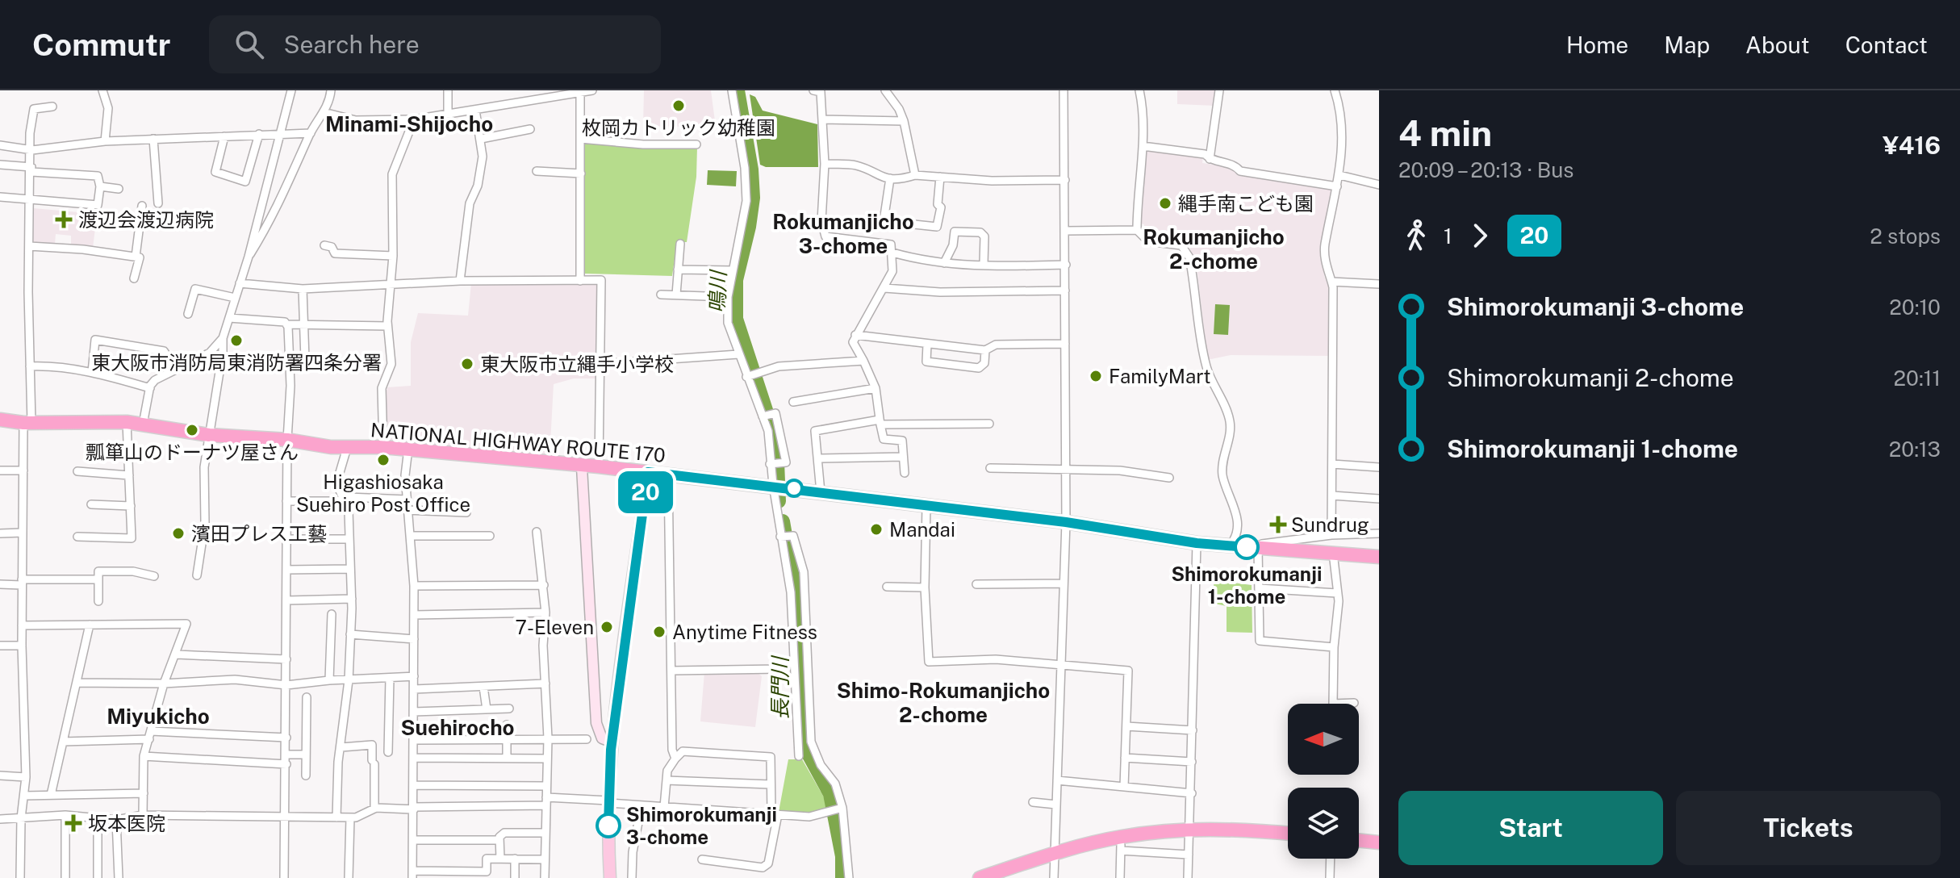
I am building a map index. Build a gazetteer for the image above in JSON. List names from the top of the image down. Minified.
{"streets":{"highway":["NATIONAL HIGHWAY ROUTE 170"]},"districts":["Minami-Shijocho","Rokumanjicho 3-chome","Rokumanjicho 2-chome","Shimo-Rokumanjicho 2-chome","Miyukicho","Suehirocho"],"water":["鳴川","長門川"],"places":{"other":["枚岡カトリック幼稚園","縄手南こども園","東大阪市消防局東消防署四条分署","東大阪市立縄手小学校","FamilyMart","瓢箪山のドーナツ屋さん","Higashiosaka Suehiro Post Office","Mandai","濱田プレス工藝","Shimorokumanji 1-chome","7-Eleven","Anytime Fitness","Shimorokumanji 3-chome"],"health":["渡辺会渡辺病院","Sundrug","坂本医院"]},"lines":["bus line 20"],"north":"left","page":{"header":"Commutr","search":"Search here","nav":["Home","Map","About","Contact"],"on_map":"20","heading":["4 min","20:09 – 20:13 · Bus","¥416"],"legs":["1","20","2 stops"],"list":[{"name":"Shimorokumanji 3-chome","value":"20:10"},{"name":"Shimorokumanji 2-chome","value":"20:11"},{"name":"Shimorokumanji 1-chome","value":"20:13"}],"buttons":["Start","Tickets"]}}
